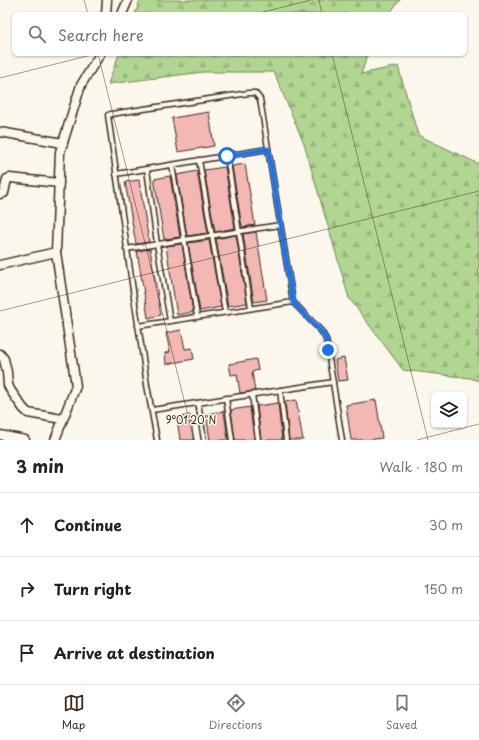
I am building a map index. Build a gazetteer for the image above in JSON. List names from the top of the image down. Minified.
{"page":{"search":"Search here","heading":["3 min","Walk · 180 m"],"list":[["Continue","30 m"],["Turn right","150 m"],"Arrive at destination"],"nav":["Map","Directions","Saved"]},"coordinates":["9°01'20\"N"]}
